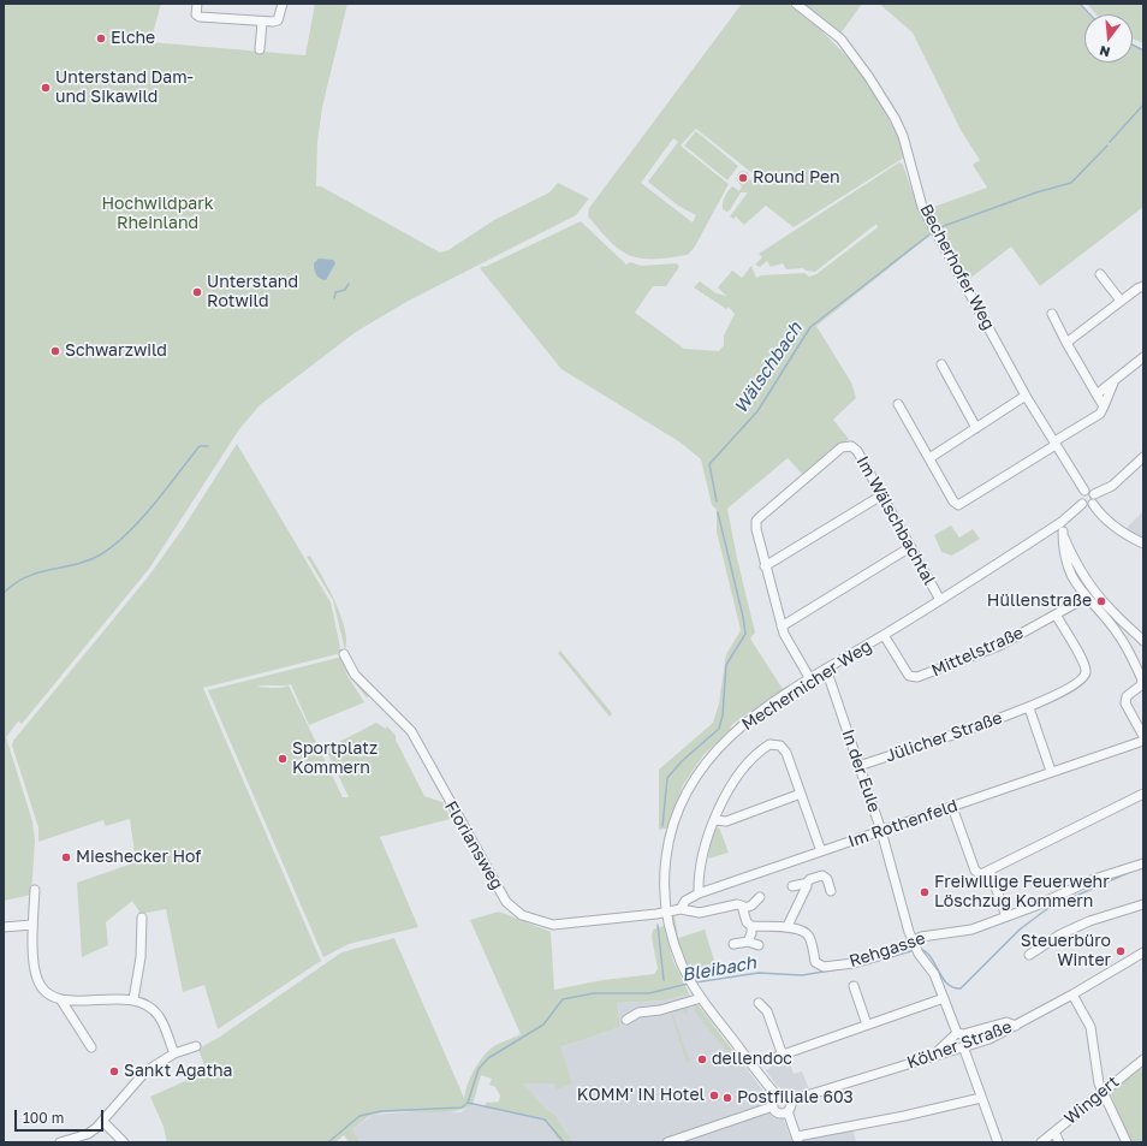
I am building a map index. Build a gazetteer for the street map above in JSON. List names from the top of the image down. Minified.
{"streets":{"street":["Becherhofer Weg","Im Wälschbachtal","Mittelstraße","Mechernicher Weg","Jülicher Straße","In der Eule","Im Rothenfeld","Floriansweg","Rehgasse","Kölner Straße","Wingert"]},"crossings":[["Becherhofer Weg","Mechernicher Weg"],["Im Wälschbachtal","Mechernicher Weg"],["Mittelstraße","Mechernicher Weg"],["Mittelstraße","Jülicher Straße"],["Mechernicher Weg","In der Eule"],["Mechernicher Weg","Im Rothenfeld"],["Mechernicher Weg","Floriansweg"],["Mechernicher Weg","Kölner Straße"],["Jülicher Straße","In der Eule"],["In der Eule","Im Rothenfeld"],["In der Eule","Rehgasse"],["Im Rothenfeld","Floriansweg"]],"water":["Wälschbach","Bleibach"],"parks":["Hochwildpark Rheinland"],"places":["Elche","Unterstand Dam- und Sikawild","Round Pen","Unterstand Rotwild","Schwarzwild","Hüllenstraße","Sportplatz Kommern","Mieshecker Hof","Freiwillige Feuerwehr Löschzug Kommern","Steuerbüro Winter","dellendoc","Sankt Agatha","KOMM' IN Hotel","Postfiliale 603"],"scale_bar":"100 m","north":"bottom"}
